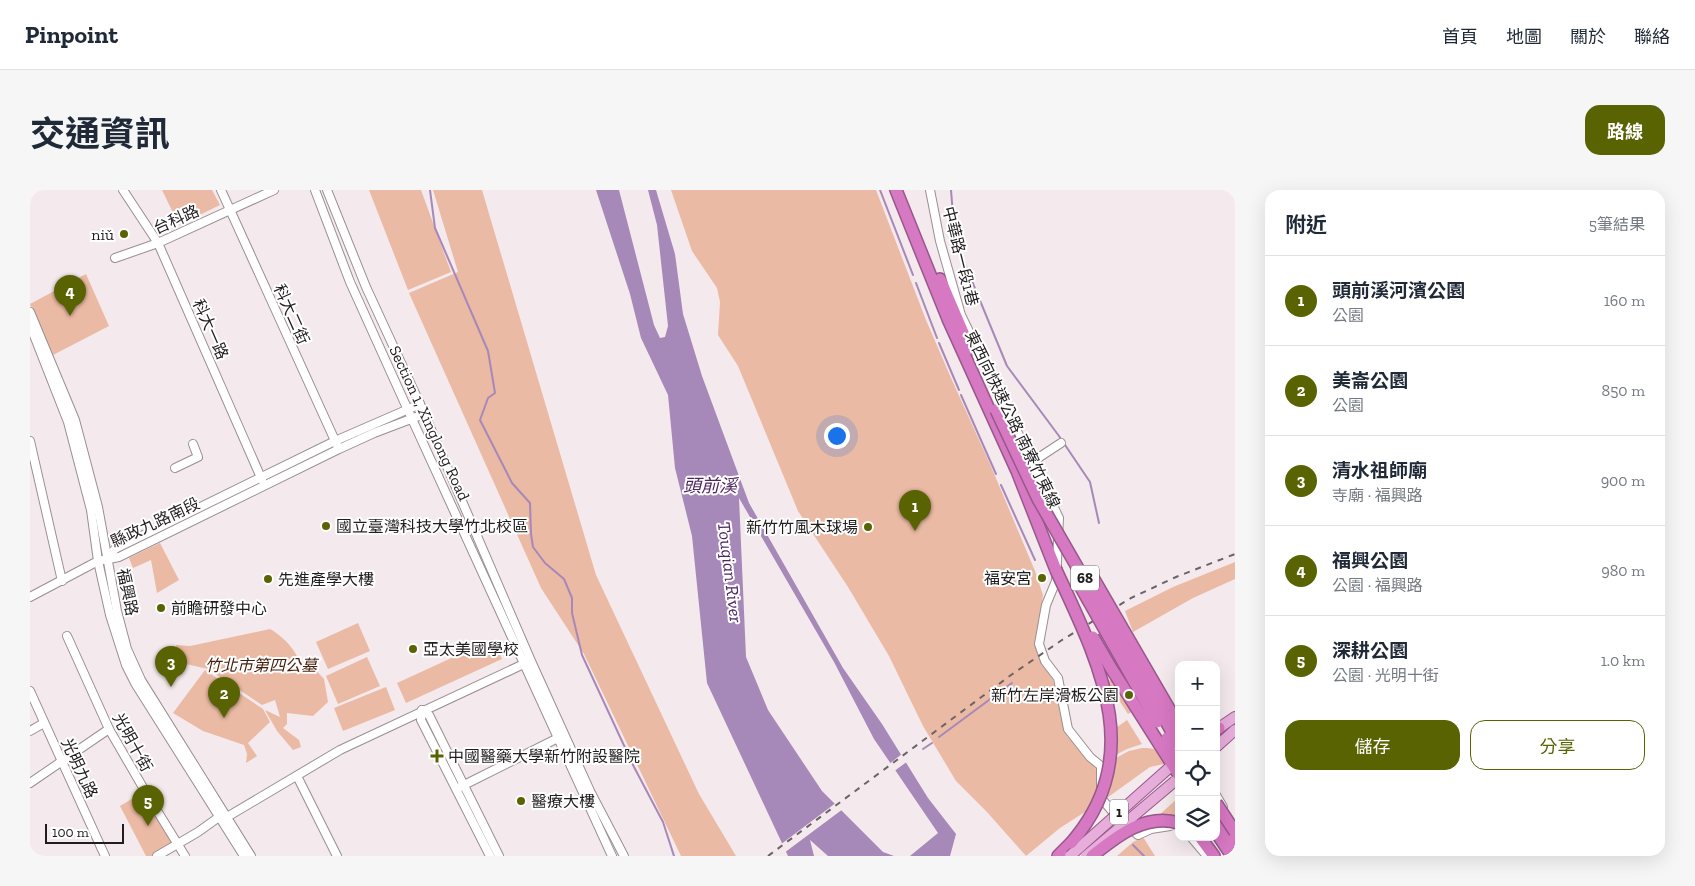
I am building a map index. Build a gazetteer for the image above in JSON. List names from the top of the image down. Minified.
{"streets":{"highway":["東西向快速公路 南寮竹東線","68"],"main road":["1"],"street":["台科路","中華路一段1巷","科大二街","科大一路","Section 1, Xinglong Road","縣政九路南段","福興路","光明十街","光明九路"]},"crossings":[["台科路","科大二街"],["台科路","科大一路"],["科大二街","縣政九路南段"],["科大一路","縣政九路南段"],["Section 1, Xinglong Road","縣政九路南段"],["縣政九路南段","福興路"]],"water":["頭前溪","Touqian River"],"parks":["竹北市第四公墓"],"places":{"other":["niǔ","國立臺灣科技大學竹北校區","新竹竹風木球場","福安宮","先進產學大樓","前瞻研發中心","亞太美國學校","新竹左岸滑板公園","醫療大樓"],"health":["中國醫藥大學新竹附設醫院"]},"scale_bar":"100 m","page":{"header":"Pinpoint","nav":["首頁","地圖","關於","聯絡"],"title":"交通資訊","buttons":["路線",["儲存","分享"]],"heading":["附近","5筆結果"],"list":[{"mark":"1","name":"頭前溪河濱公園","note":"公園","value":"160 m"},{"mark":"2","name":"美崙公園","note":"公園","value":"850 m"},{"mark":"3","name":"清水祖師廟","note":"寺廟 · 福興路","value":"900 m"},{"mark":"4","name":"福興公園","note":"公園 · 福興路","value":"980 m"},{"mark":"5","name":"深耕公園","note":"公園 · 光明十街","value":"1.0 km"}],"pins":["4","1","3","2","5"],"map_buttons":["+","−"],"scale":"100 m"}}
